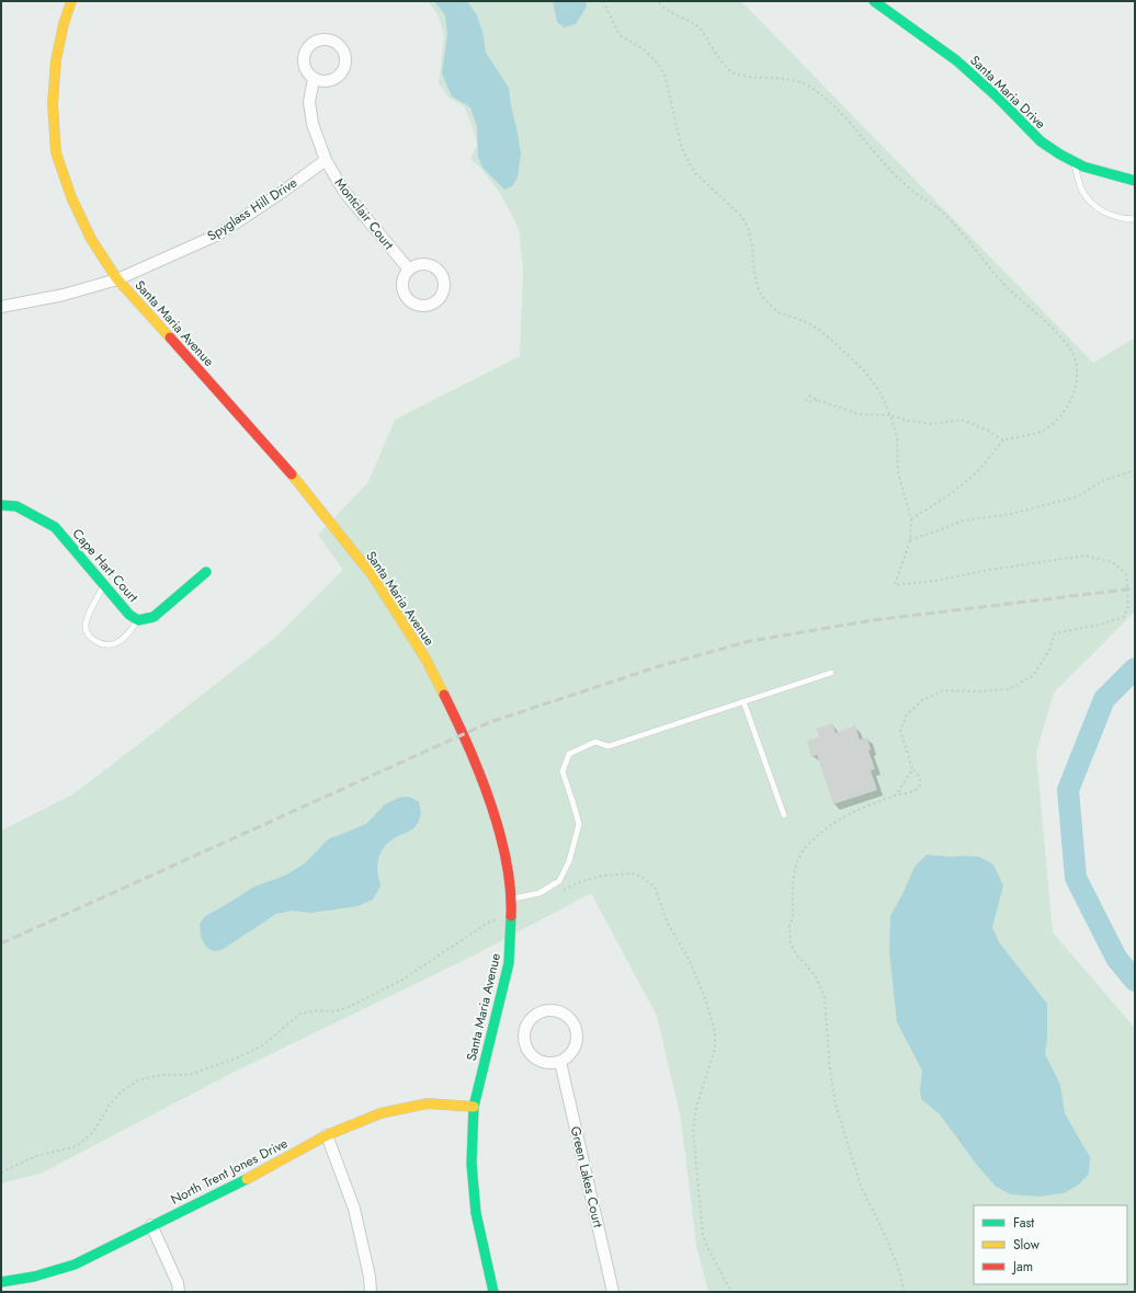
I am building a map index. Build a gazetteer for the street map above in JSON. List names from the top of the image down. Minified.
{"streets":{"street":["Santa Maria Drive","Spyglass Hill Drive","Montclair Court","Santa Maria Avenue","Cape Hart Court","North Trent Jones Drive","Green Lakes Court"]},"crossings":[["Spyglass Hill Drive","Montclair Court"],["Spyglass Hill Drive","Santa Maria Avenue"],["Santa Maria Avenue","North Trent Jones Drive"]],"legend":["Fast","Slow","Jam"]}
